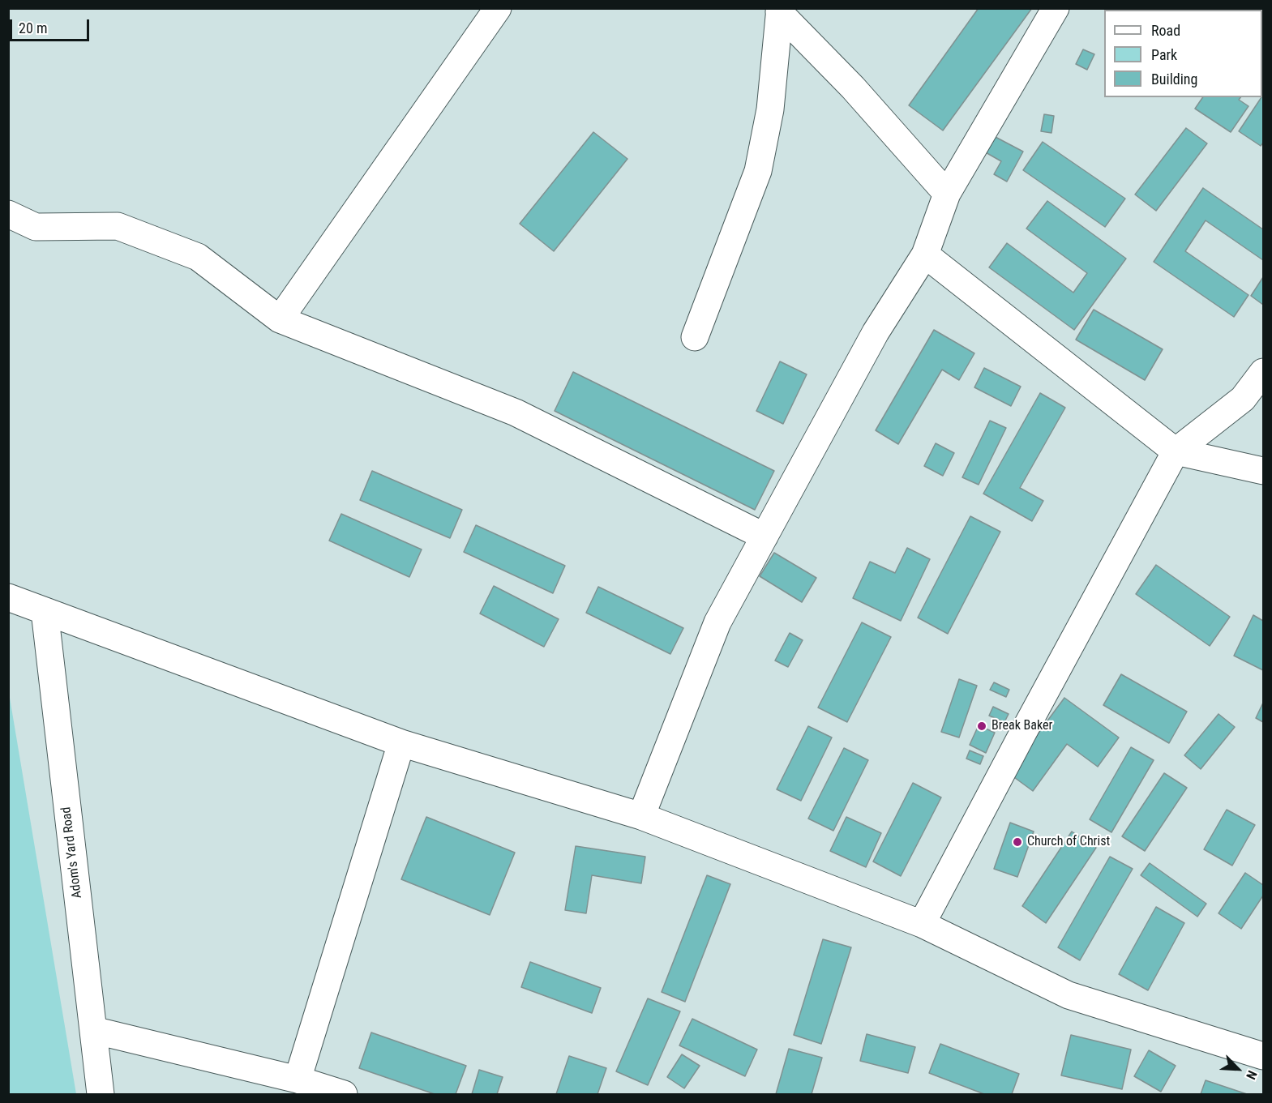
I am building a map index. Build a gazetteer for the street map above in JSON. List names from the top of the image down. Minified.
{"streets":{"street":["Adom's Yard Road"]},"places":["Break Baker","Church of Christ"],"legend":["Road","Park","Building"],"scale_bar":"20 m","north":"bottom right"}
